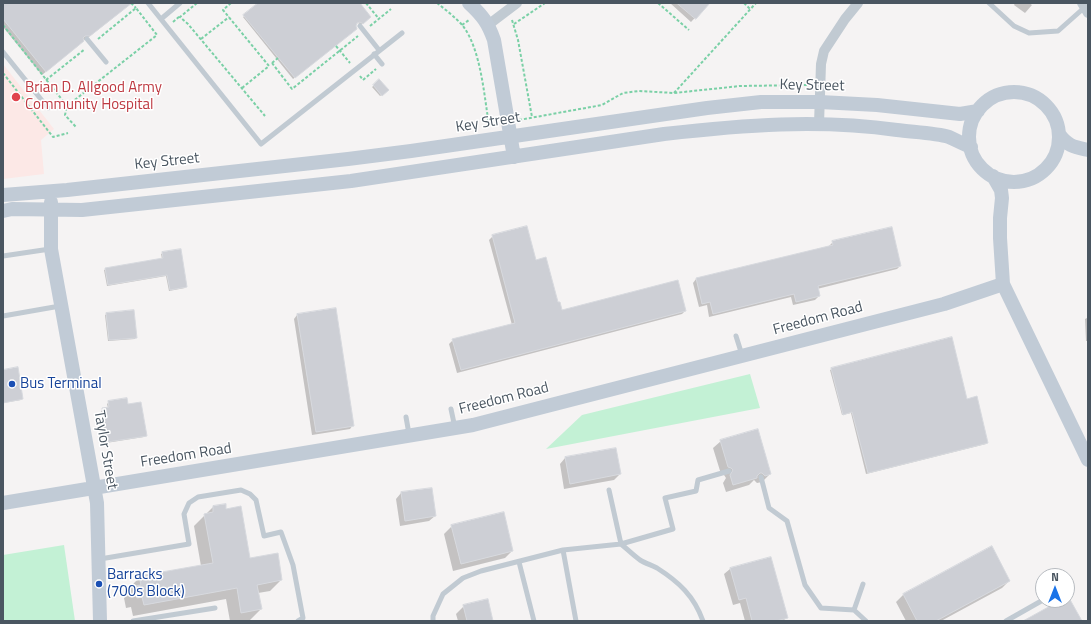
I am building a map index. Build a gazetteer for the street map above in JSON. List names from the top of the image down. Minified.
{"streets":{"street":["Key Street","Freedom Road","Taylor Street"]},"crossings":[["Key Street","Taylor Street"],["Freedom Road","Taylor Street"]],"places":["Brian D. Allgood Army Community Hospital","Bus Terminal","Barracks (700s Block)"],"north":"top"}
